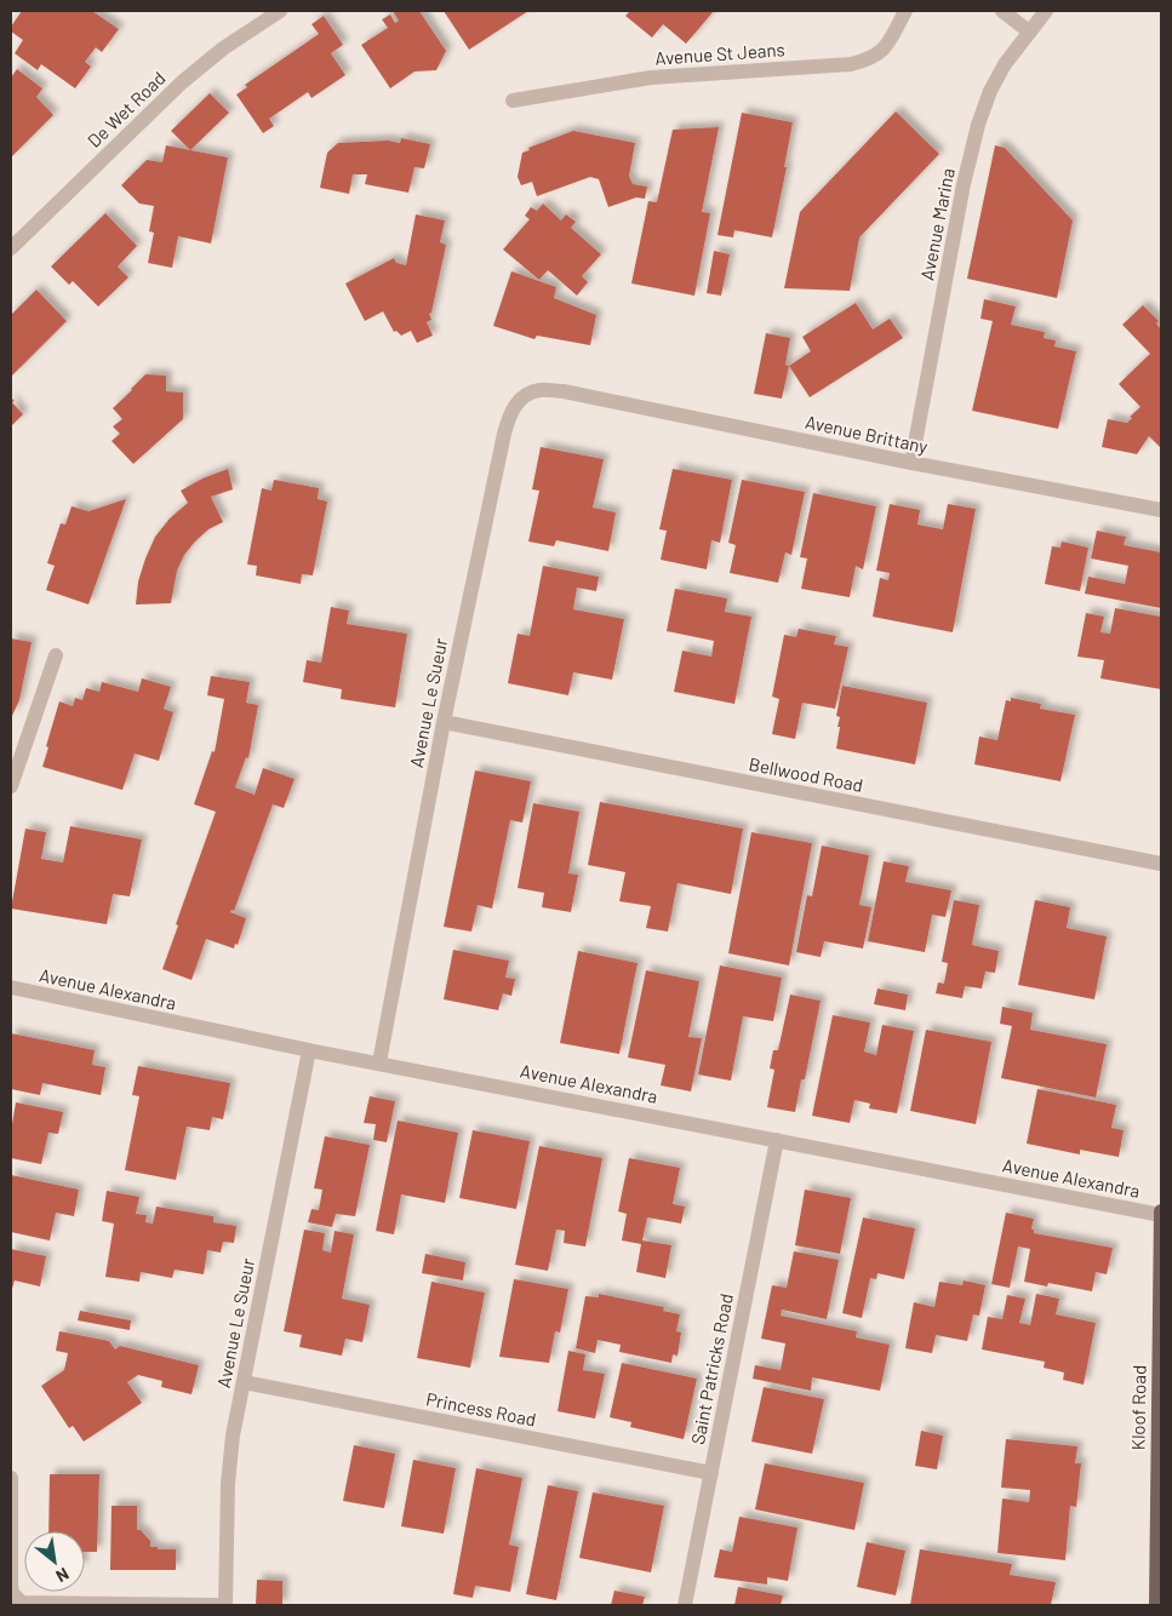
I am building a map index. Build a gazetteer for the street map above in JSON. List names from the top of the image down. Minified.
{"streets":{"main road":["Kloof Road"],"street":["Avenue St Jeans","De Wet Road","Avenue Marina","Avenue Brittany","Avenue Le Sueur","Bellwood Road","Avenue Alexandra","Saint Patricks Road","Princess Road"]},"crossings":[["Avenue Marina","Avenue Brittany"],["Avenue Brittany","Avenue Le Sueur"],["Avenue Le Sueur","Bellwood Road"],["Avenue Le Sueur","Avenue Alexandra"],["Avenue Le Sueur","Princess Road"],["Avenue Alexandra","Saint Patricks Road"],["Avenue Alexandra","Kloof Road"],["Saint Patricks Road","Princess Road"]],"north":"bottom right"}
